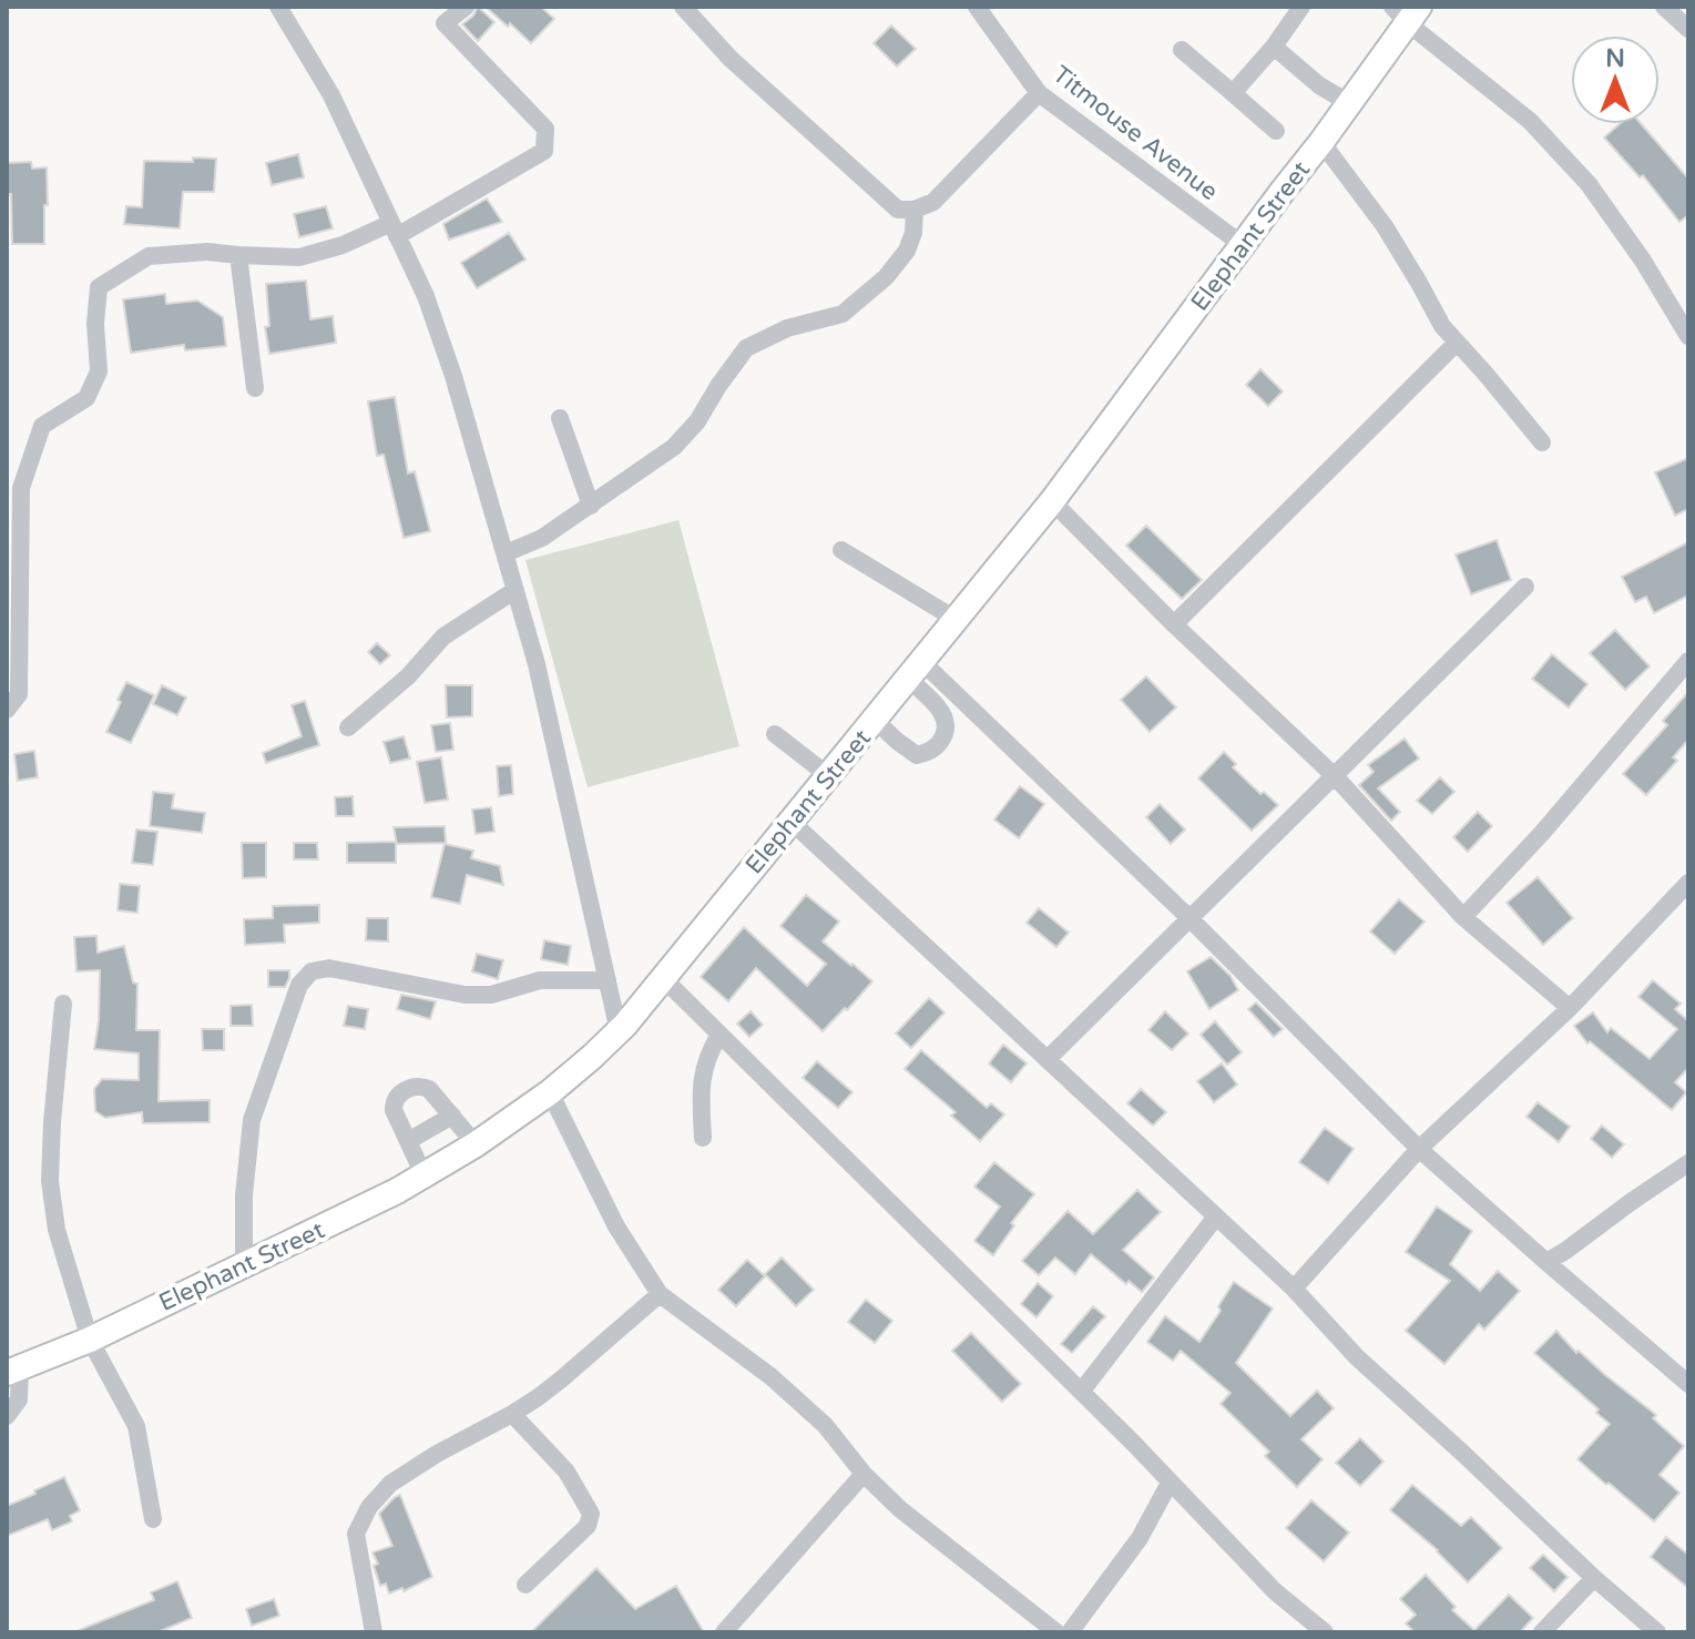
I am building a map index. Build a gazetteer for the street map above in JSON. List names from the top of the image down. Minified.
{"streets":{"main road":["Elephant Street"],"street":["Titmouse Avenue"]},"crossings":[["Titmouse Avenue","Elephant Street"]],"north":"top"}
